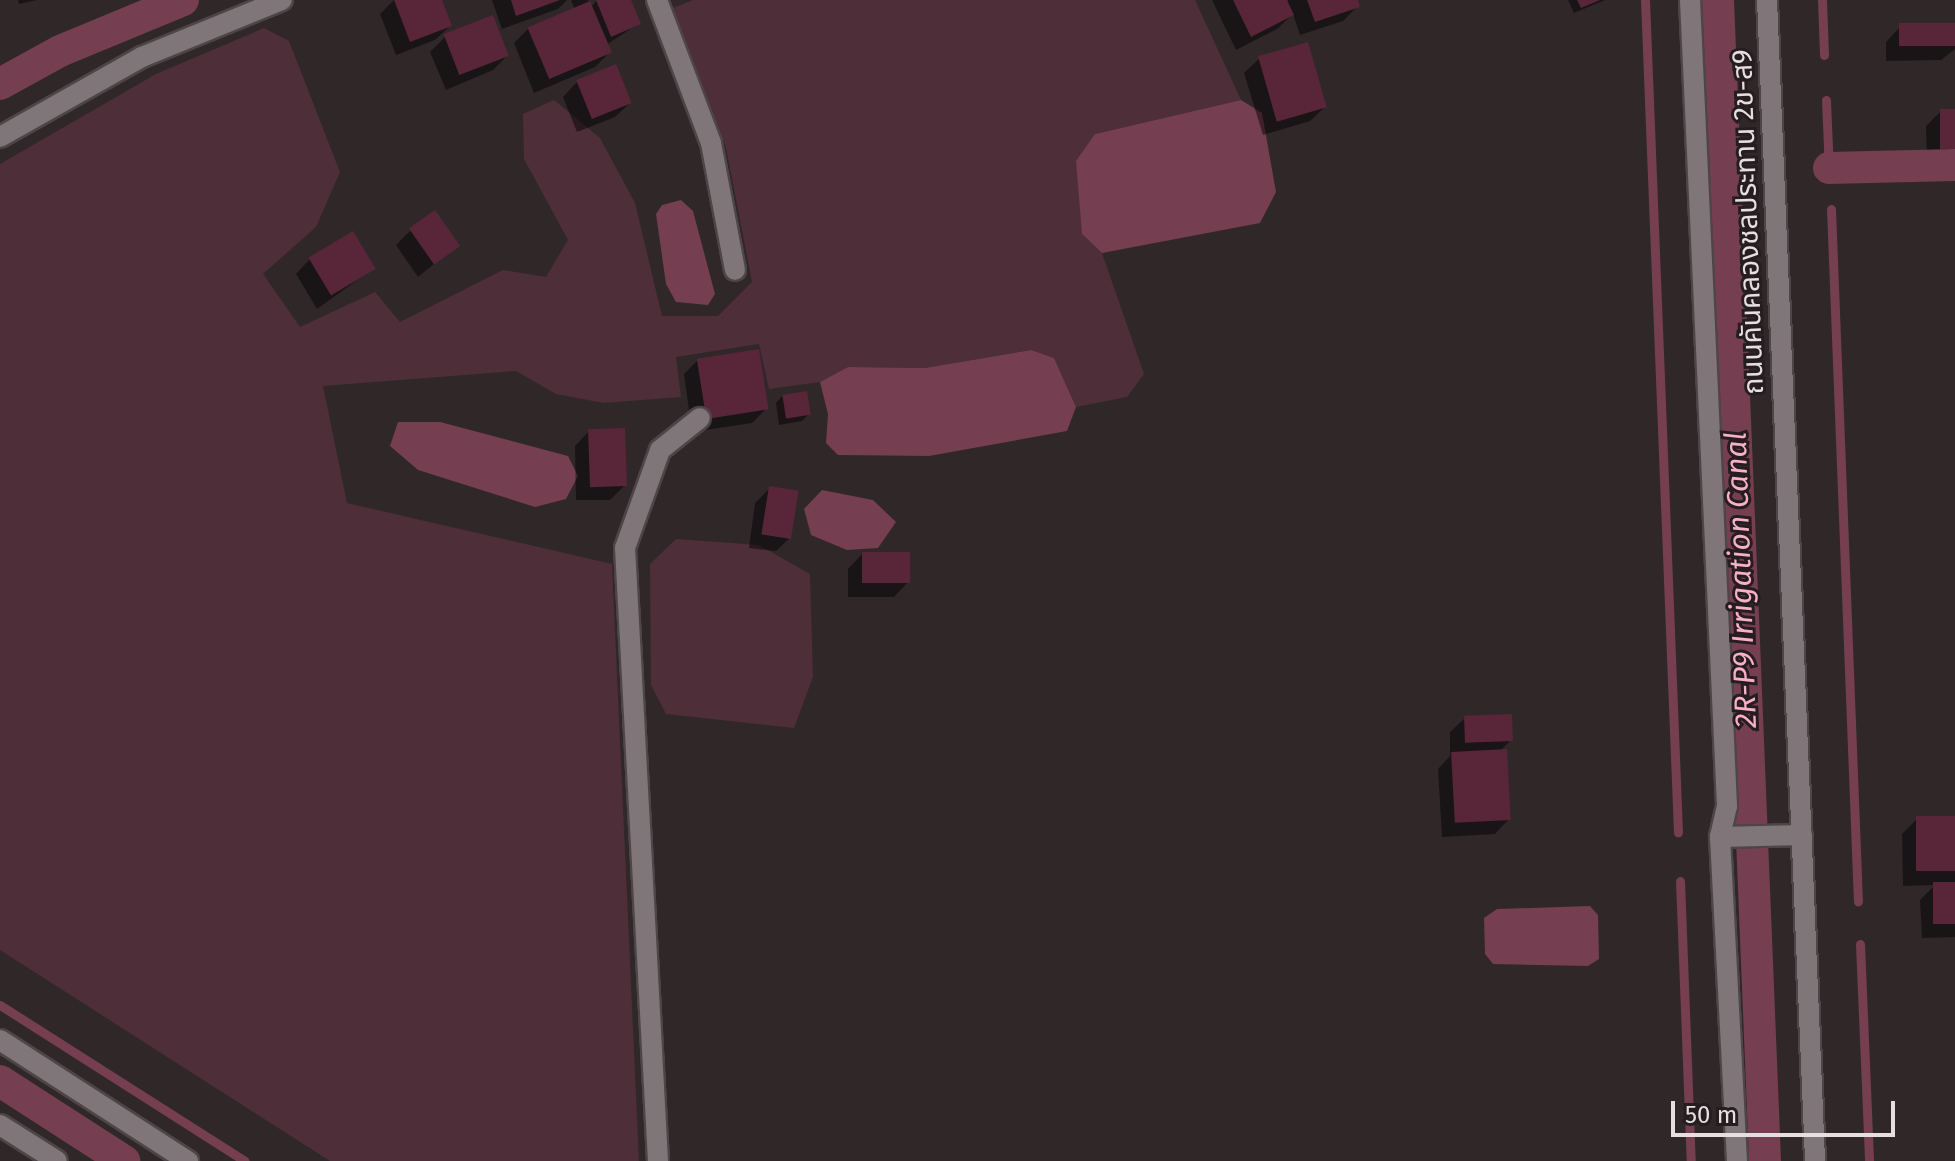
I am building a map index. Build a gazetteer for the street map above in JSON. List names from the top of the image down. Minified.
{"streets":{"street":["ถนนคันคลองชลประทาน 2ข-ส9"]},"water":["2R-P9 Irrigation Canal"],"scale_bar":"50 m"}
